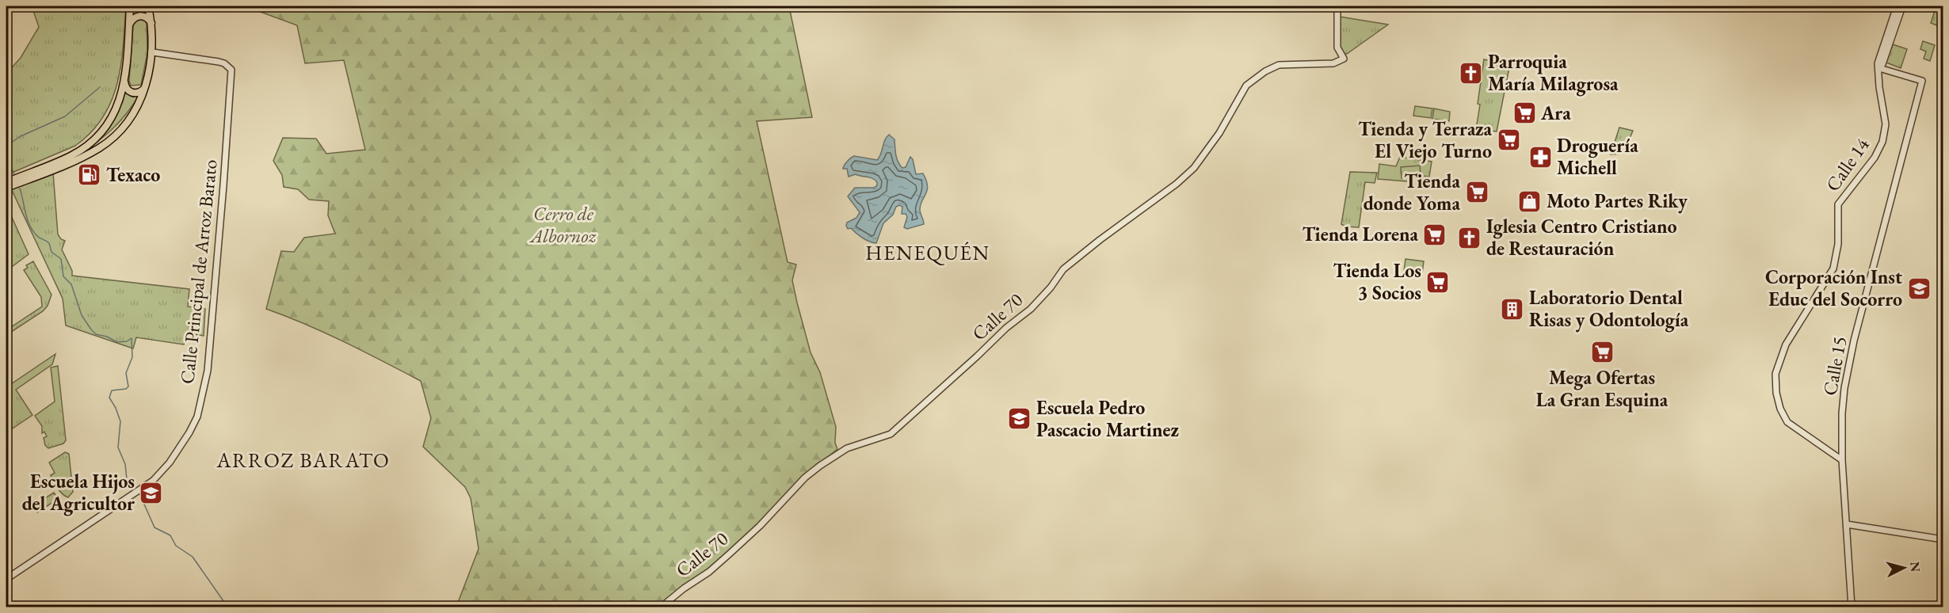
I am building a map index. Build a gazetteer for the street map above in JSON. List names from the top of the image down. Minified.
{"streets":{"street":["Calle 14","Calle Principal de Arroz Barato","Calle 70","Calle 15"]},"crossings":[["Calle 14","Calle 15"]],"districts":["HENEQUÉN","ARROZ BARATO"],"parks":["Cerro de Albornoz"],"places":{"church":["Parroquia María Milagrosa","Iglesia Centro Cristiano de Restauración"],"supermarket":["Ara","Tienda y Terraza El Viejo Turno","Tienda donde Yoma","Tienda Lorena","Tienda Los 3 Socios","Mega Ofertas La Gran Esquina"],"pharmacy":["Droguería Michell"],"fuel station":["Texaco"],"shop":["Moto Partes Riky"],"school or university":["Corporación Inst Educ del Socorro","Escuela Pedro Pascacio Martinez","Escuela Hijos del Agricultor"],"building":["Laboratorio Dental Risas y Odontología"]},"north":"right"}
